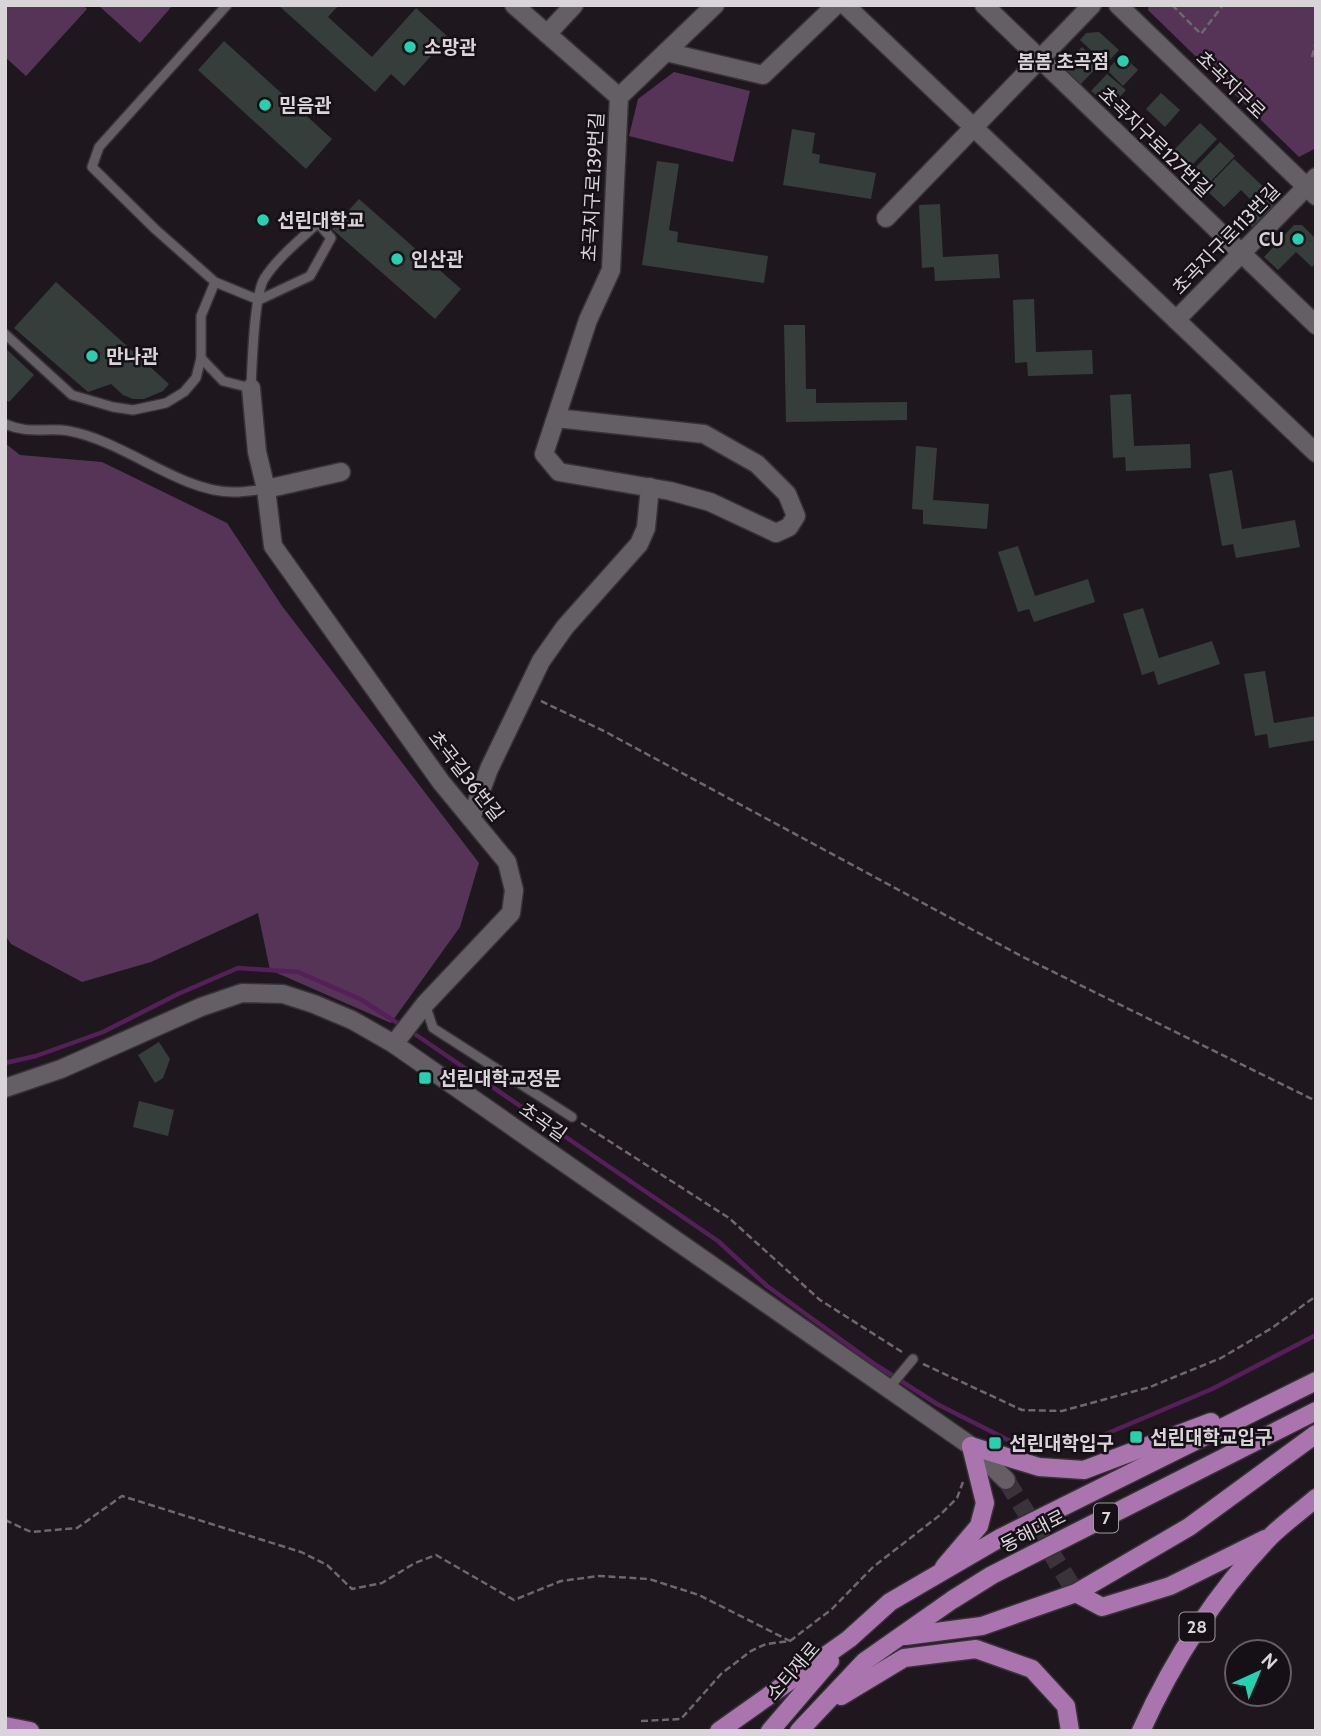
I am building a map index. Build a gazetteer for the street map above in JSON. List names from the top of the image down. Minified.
{"streets":{"main road":["7","동해대로","28","소티재로"],"street":["초곡지구로","초곡지구로127번길","초곡지구로139번길","초곡지구로113번길","초곡길36번길","초곡길"]},"crossings":[["초곡지구로","초곡지구로113번길"],["초곡지구로127번길","초곡지구로113번길"],["초곡길36번길","초곡길"],["동해대로","소티재로"]],"places":{"other":["소망관","봄봄 초곡점","믿음관","선린대학교","CU","인산관","만나관"],"transit":["선린대학교정문","선린대학교입구","선린대학입구"]},"north":"top right"}
